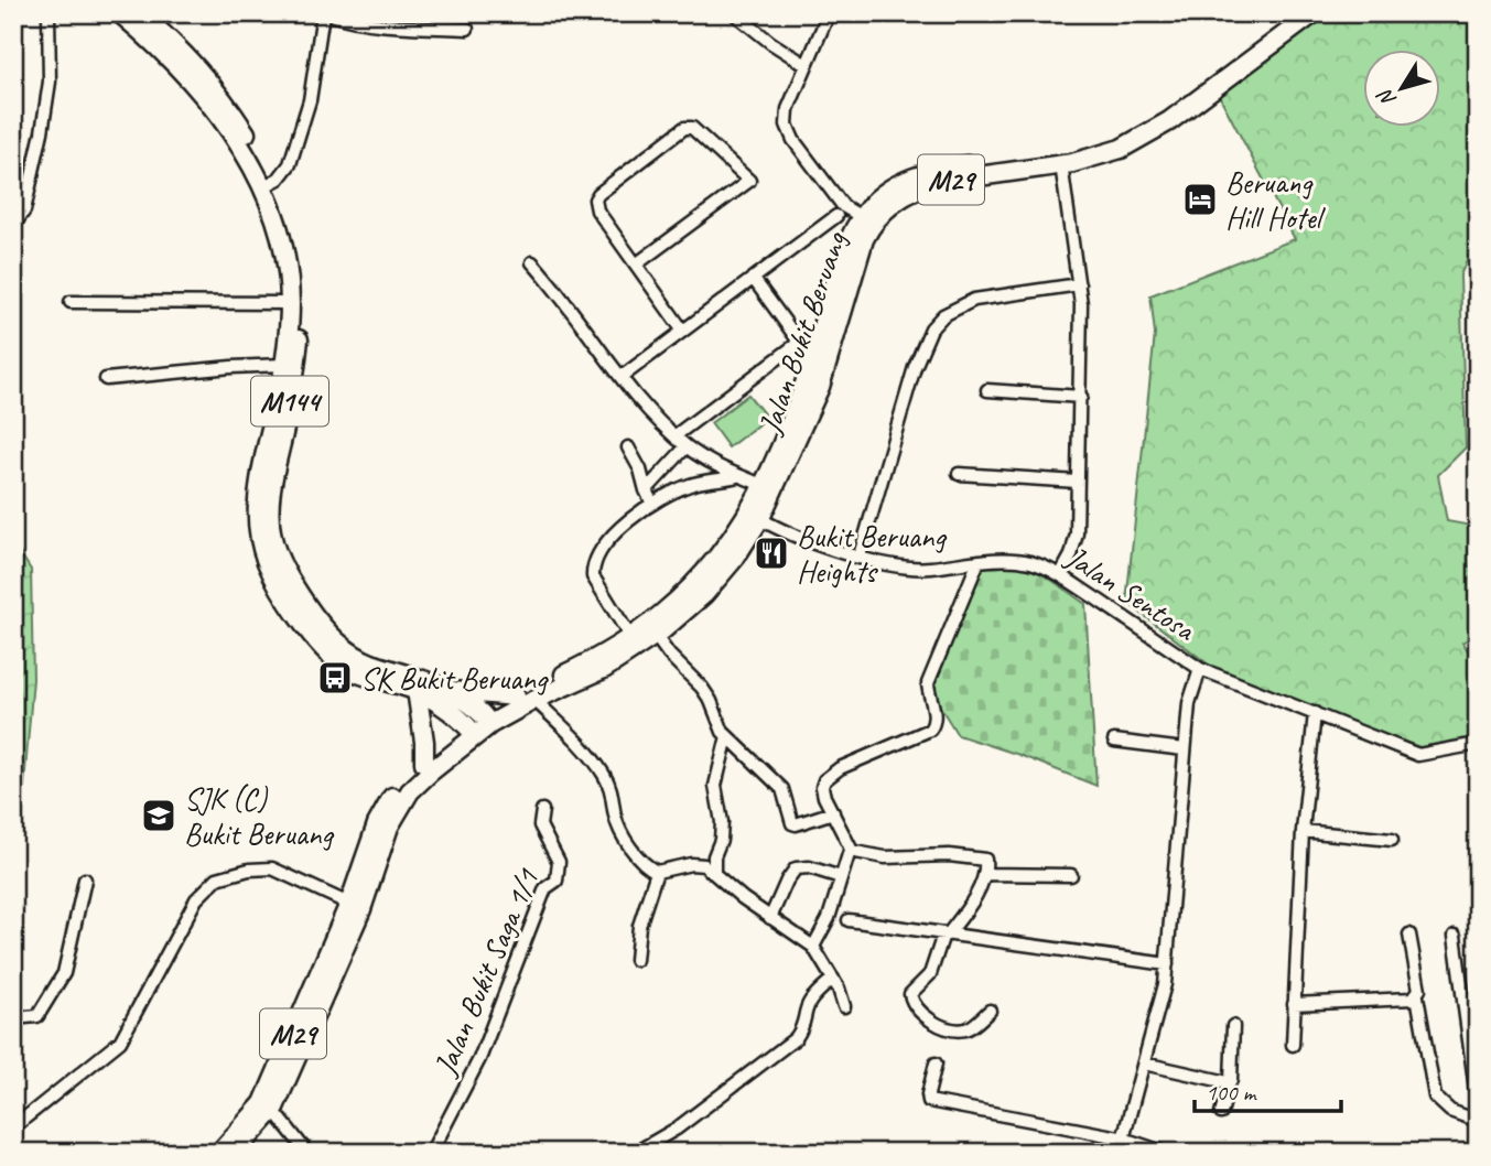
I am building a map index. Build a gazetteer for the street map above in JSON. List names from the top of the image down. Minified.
{"streets":{"main road":["M29","Jalan Bukit Beruang","M144"],"street":["Jalan Sentosa","Jalan Bukit Saga 1/1"]},"crossings":[["Jalan Bukit Beruang","M144"],["Jalan Bukit Beruang","Jalan Sentosa"]],"places":{"hotel":["Beruang Hill Hotel"],"restaurant":["Bukit Beruang Heights"],"bus stop":["SK Bukit Beruang"],"school or university":["SJK (C) Bukit Beruang"]},"scale_bar":"100 m","north":"bottom left"}
